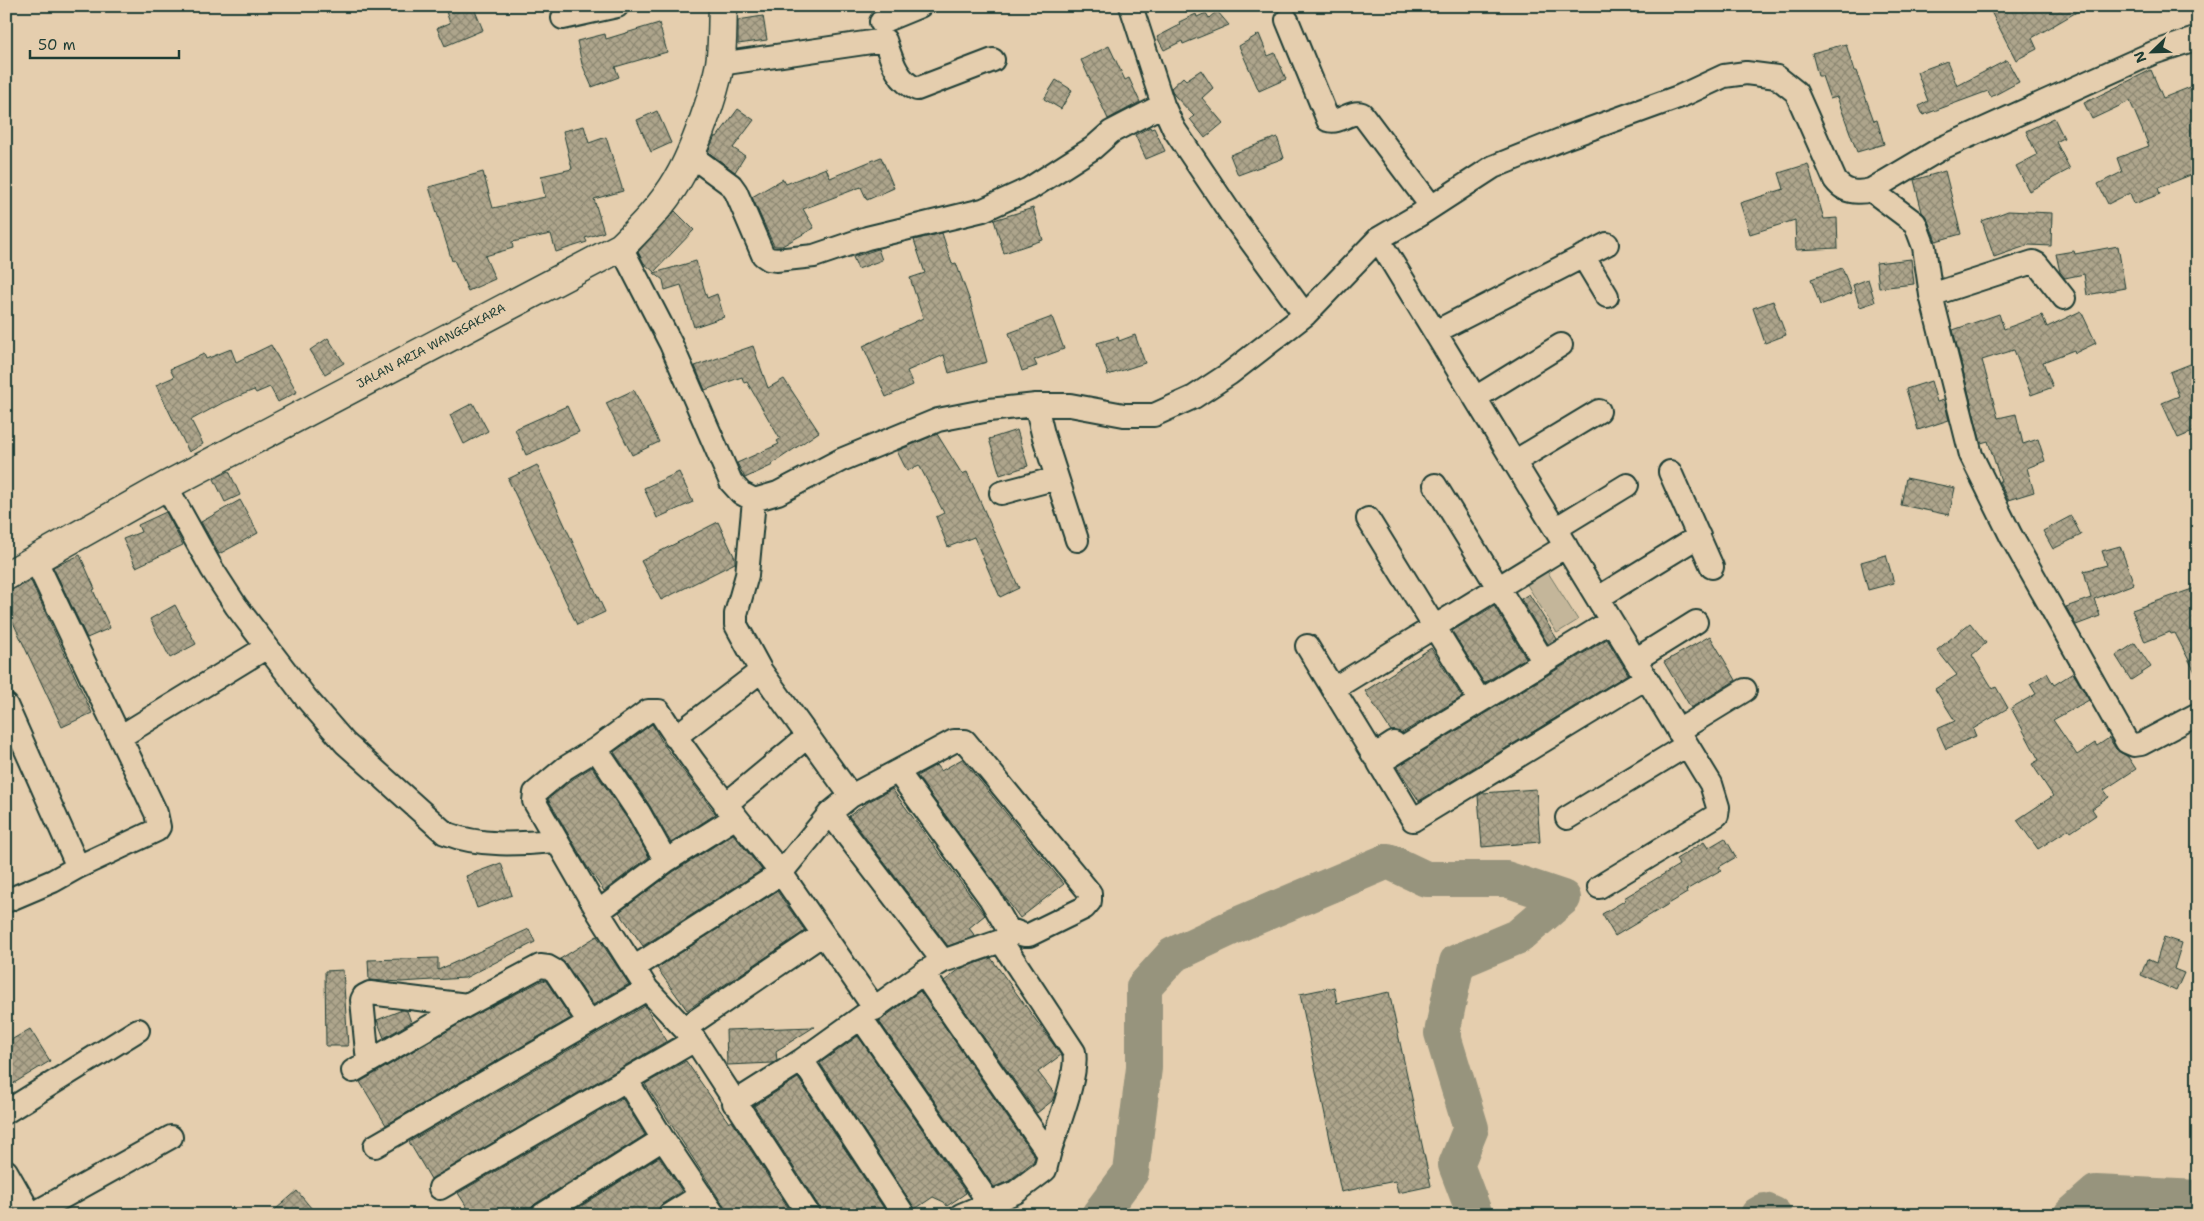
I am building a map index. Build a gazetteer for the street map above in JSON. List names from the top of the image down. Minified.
{"streets":{"street":["JALAN ARIA WANGSAKARA"]},"scale_bar":"50 m","north":"bottom left"}
